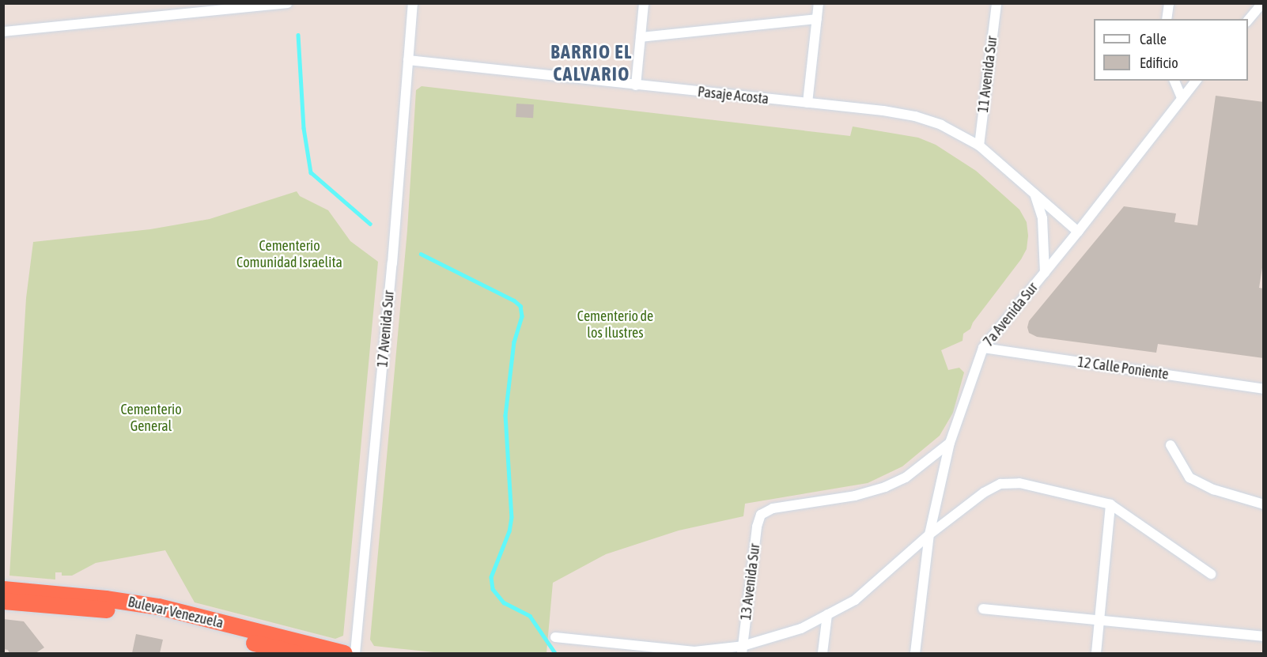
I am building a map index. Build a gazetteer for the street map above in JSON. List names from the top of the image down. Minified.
{"streets":{"highway":["Bulevar Venezuela"],"street":["11 Avenida Sur","Pasaje Acosta","7a Avenida Sur","17 Avenida Sur","12 Calle Poniente","13 Avenida Sur"]},"crossings":[["11 Avenida Sur","Pasaje Acosta"],["Pasaje Acosta","7a Avenida Sur"],["Pasaje Acosta","17 Avenida Sur"],["7a Avenida Sur","12 Calle Poniente"],["7a Avenida Sur","13 Avenida Sur"]],"districts":["BARRIO EL CALVARIO"],"parks":["Cementerio Comunidad Israelita","Cementerio de los Ilustres","Cementerio General"],"legend":["Calle","Edificio"]}
